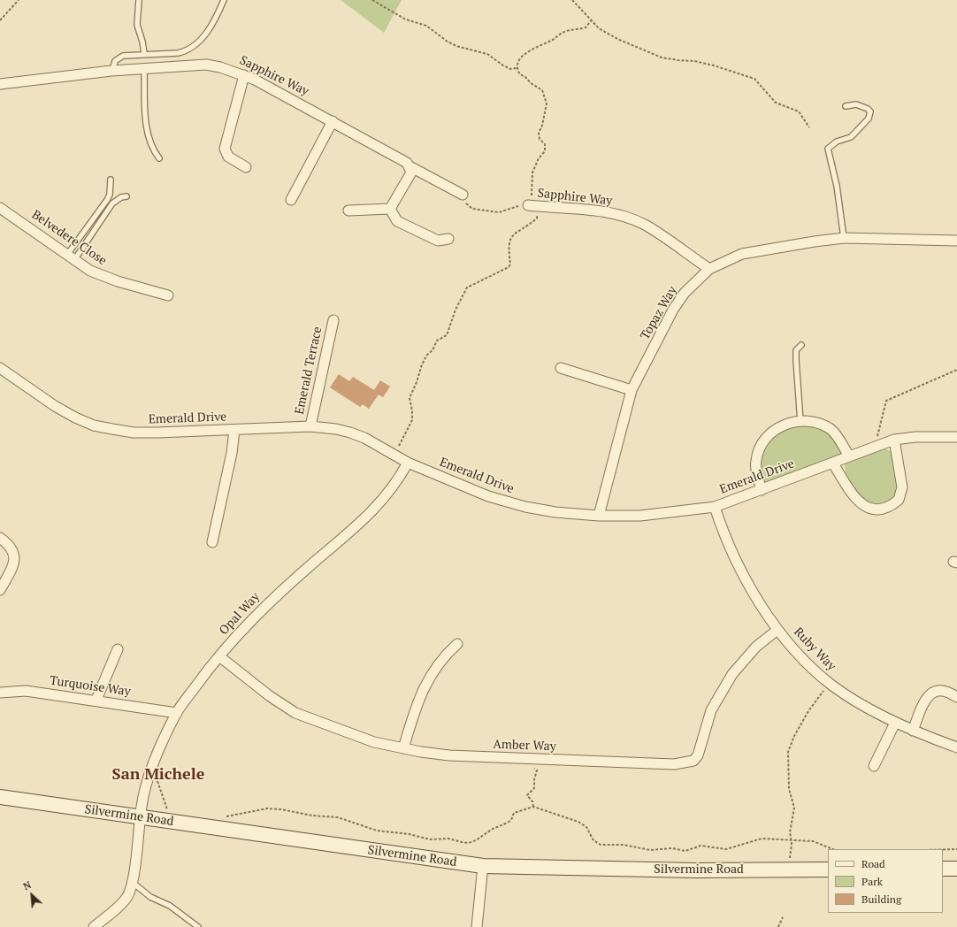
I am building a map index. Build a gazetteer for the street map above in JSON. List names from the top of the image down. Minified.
{"streets":{"street":["Sapphire Way","Belvedere Close","Topaz Way","Emerald Terrace","Emerald Drive","Opal Way","Ruby Way","Turquoise Way","Amber Way","Silvermine Road"]},"crossings":[["Sapphire Way","Topaz Way"],["Topaz Way","Emerald Drive"],["Emerald Terrace","Emerald Drive"],["Emerald Drive","Opal Way"],["Emerald Drive","Ruby Way"],["Opal Way","Turquoise Way"],["Opal Way","Amber Way"],["Opal Way","Silvermine Road"],["Ruby Way","Amber Way"]],"districts":["San Michele"],"legend":["Road","Park","Building"],"north":"top left"}
